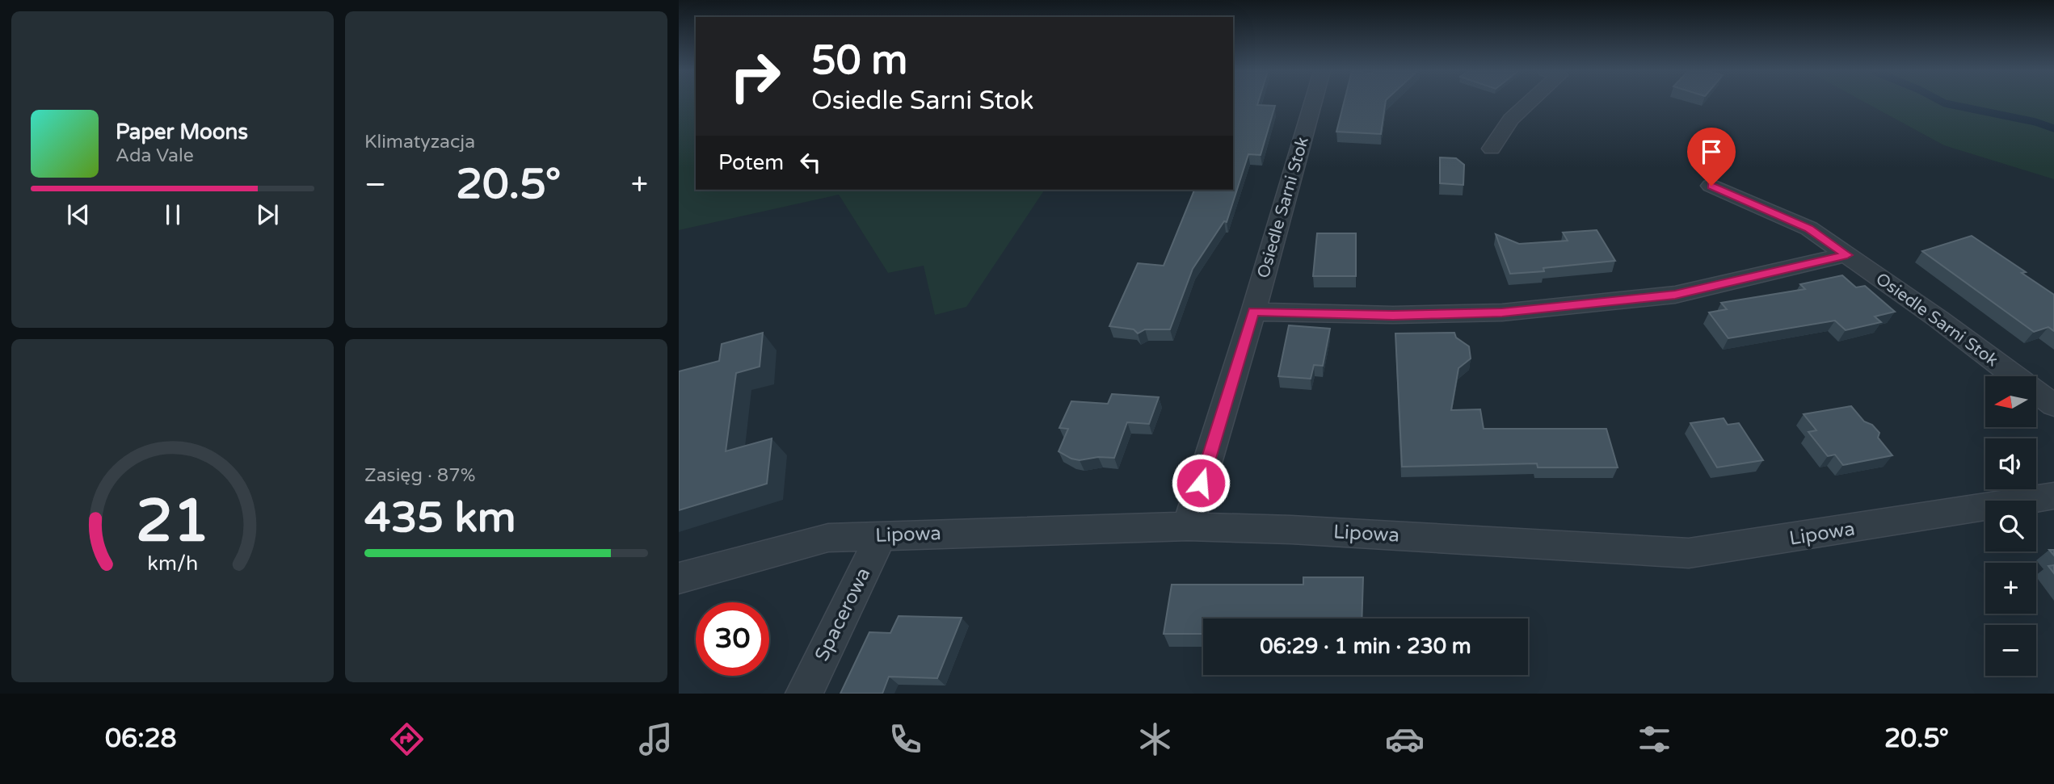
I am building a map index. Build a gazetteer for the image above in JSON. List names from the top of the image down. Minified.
{"streets":{"street":["Osiedle Sarni Stok","Lipowa","Spacerowa"]},"crossings":[["Osiedle Sarni Stok","Lipowa"],["Lipowa","Spacerowa"]],"north":"left","page":{"tile":["Klimatyzacja",["Zasięg · 87%","435 km"]],"turn":["50 m","Osiedle Sarni Stok"],"song":["Paper Moons","Ada Vale"],"then":"Potem","heat":["−","20.5°","+"],"map_buttons":["+","−"],"limit":"30","trip":"06:29 · 1 min · 230 m","tabs":["06:28","20.5°"],"gauge":["21","km/h"]}}
